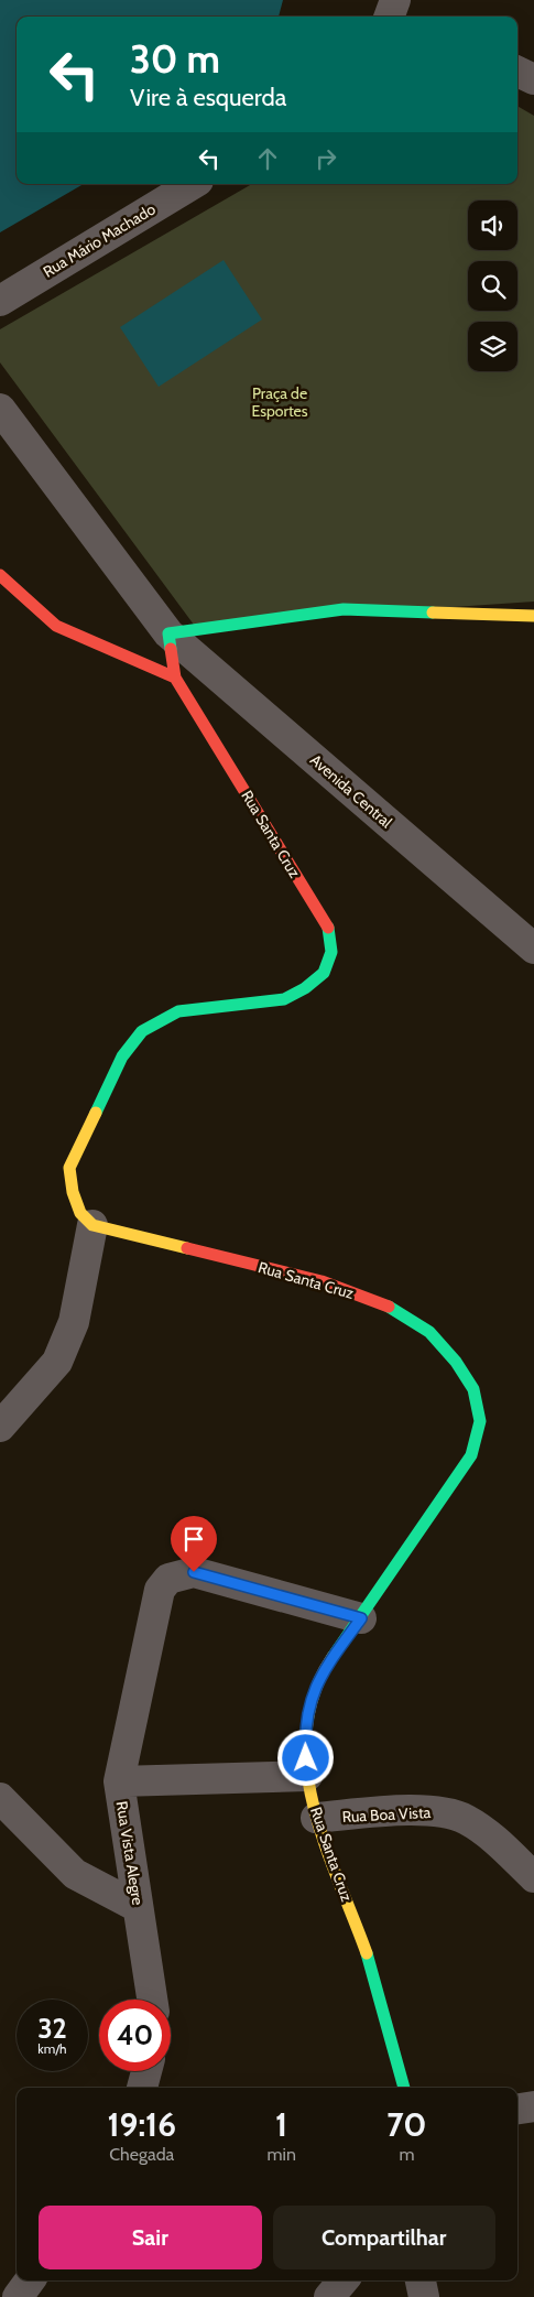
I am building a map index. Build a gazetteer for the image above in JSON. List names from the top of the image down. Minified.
{"streets":{"street":["Rua Mário Machado","Avenida Central","Rua Santa Cruz","Rua Boa Vista","Rua Vista Alegre"]},"crossings":[["Rua Santa Cruz","Rua Boa Vista"],["Rua Santa Cruz","Rua Vista Alegre"]],"parks":["Praça de Esportes"],"page":{"turn":["30 m","Vire à esquerda"],"speed":"32 km/h","limit":"40","eta":["19:16","Chegada","1","min","70","m"],"buttons":["Sair","Compartilhar"]}}
